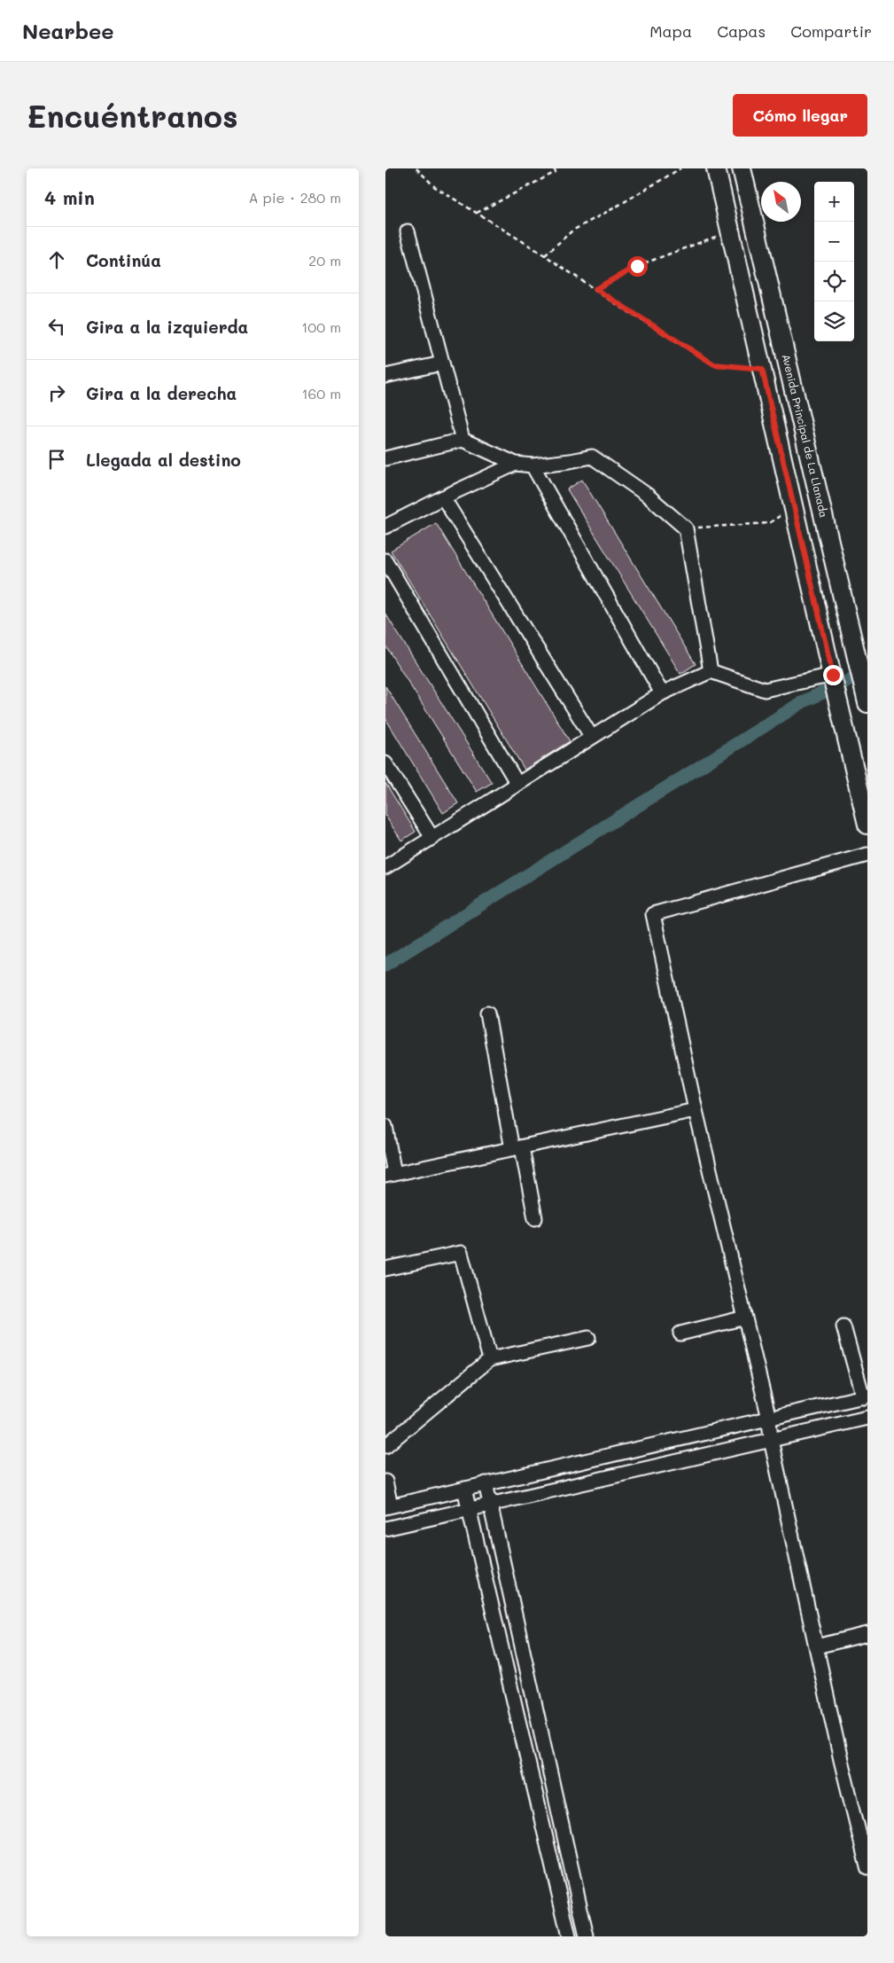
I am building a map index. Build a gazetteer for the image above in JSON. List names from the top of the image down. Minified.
{"streets":{"main road":["Avenida Principal de La Llanada"]},"north":"top left","page":{"header":"Nearbee","nav":["Mapa","Capas","Compartir"],"buttons":"Cómo llegar","title":"Encuéntranos","heading":["4 min","A pie · 280 m"],"map_buttons":["+","−"],"list":[["Continúa","20 m"],["Gira a la izquierda","100 m"],["Gira a la derecha","160 m"],"Llegada al destino"]}}
